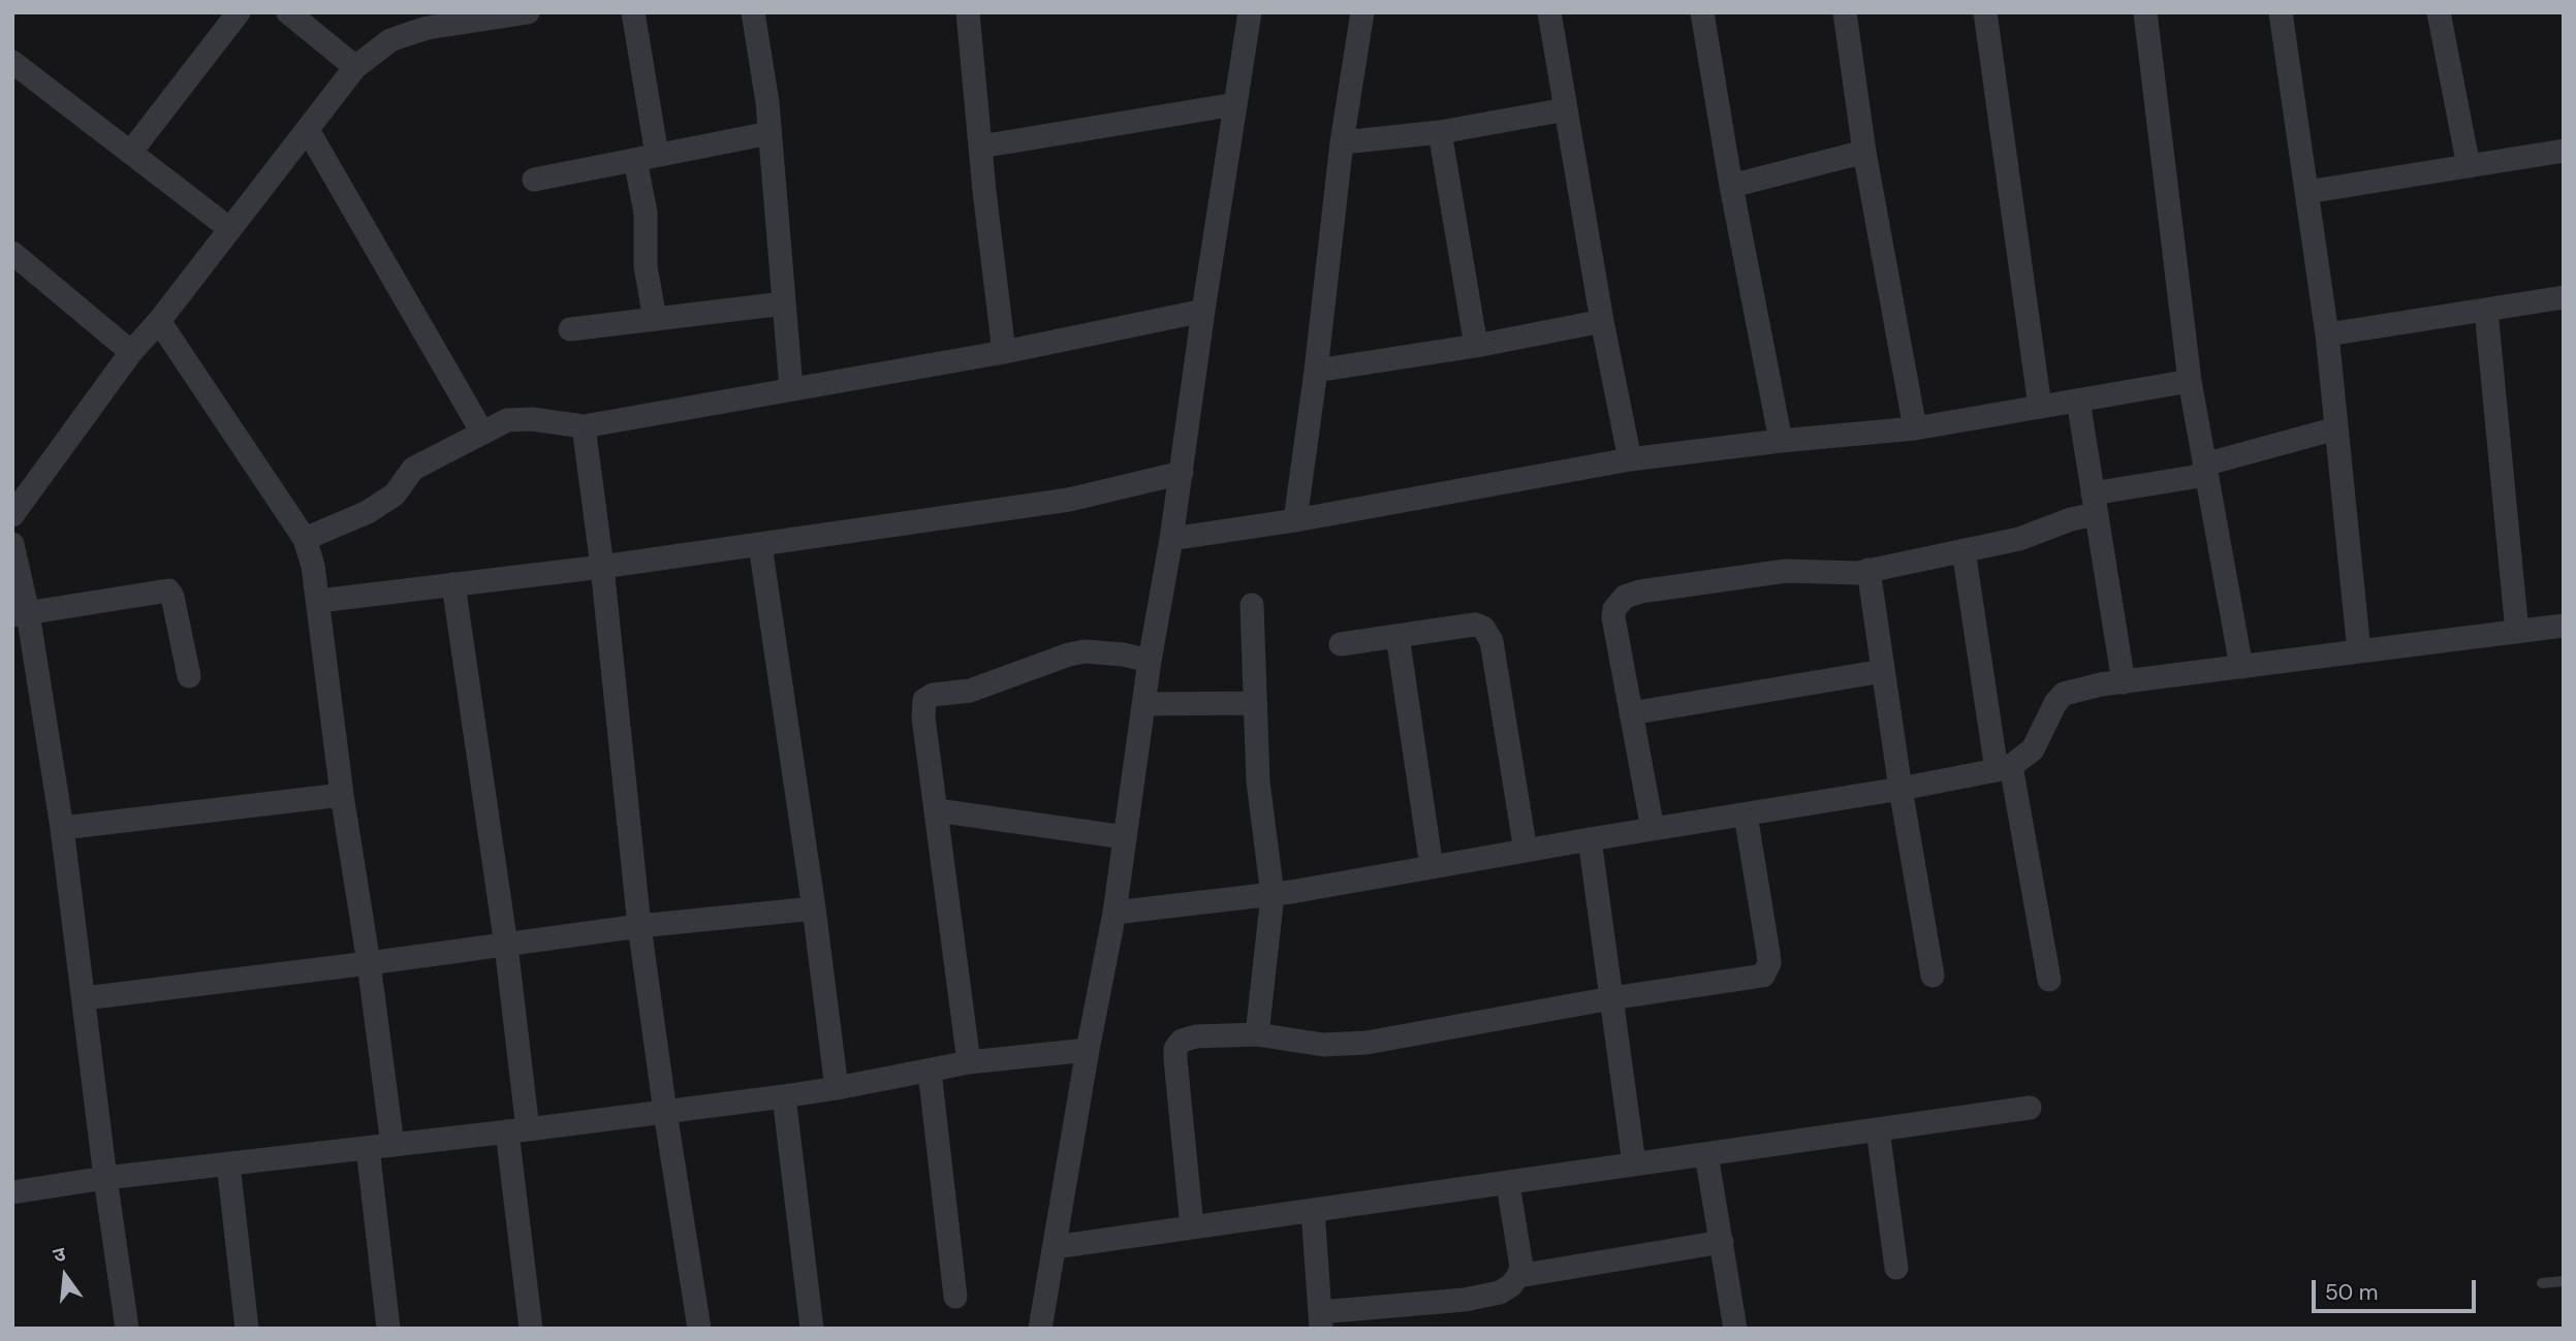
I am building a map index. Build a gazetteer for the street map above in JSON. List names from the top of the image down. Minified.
{"scale_bar":"50 m","north":"top"}
